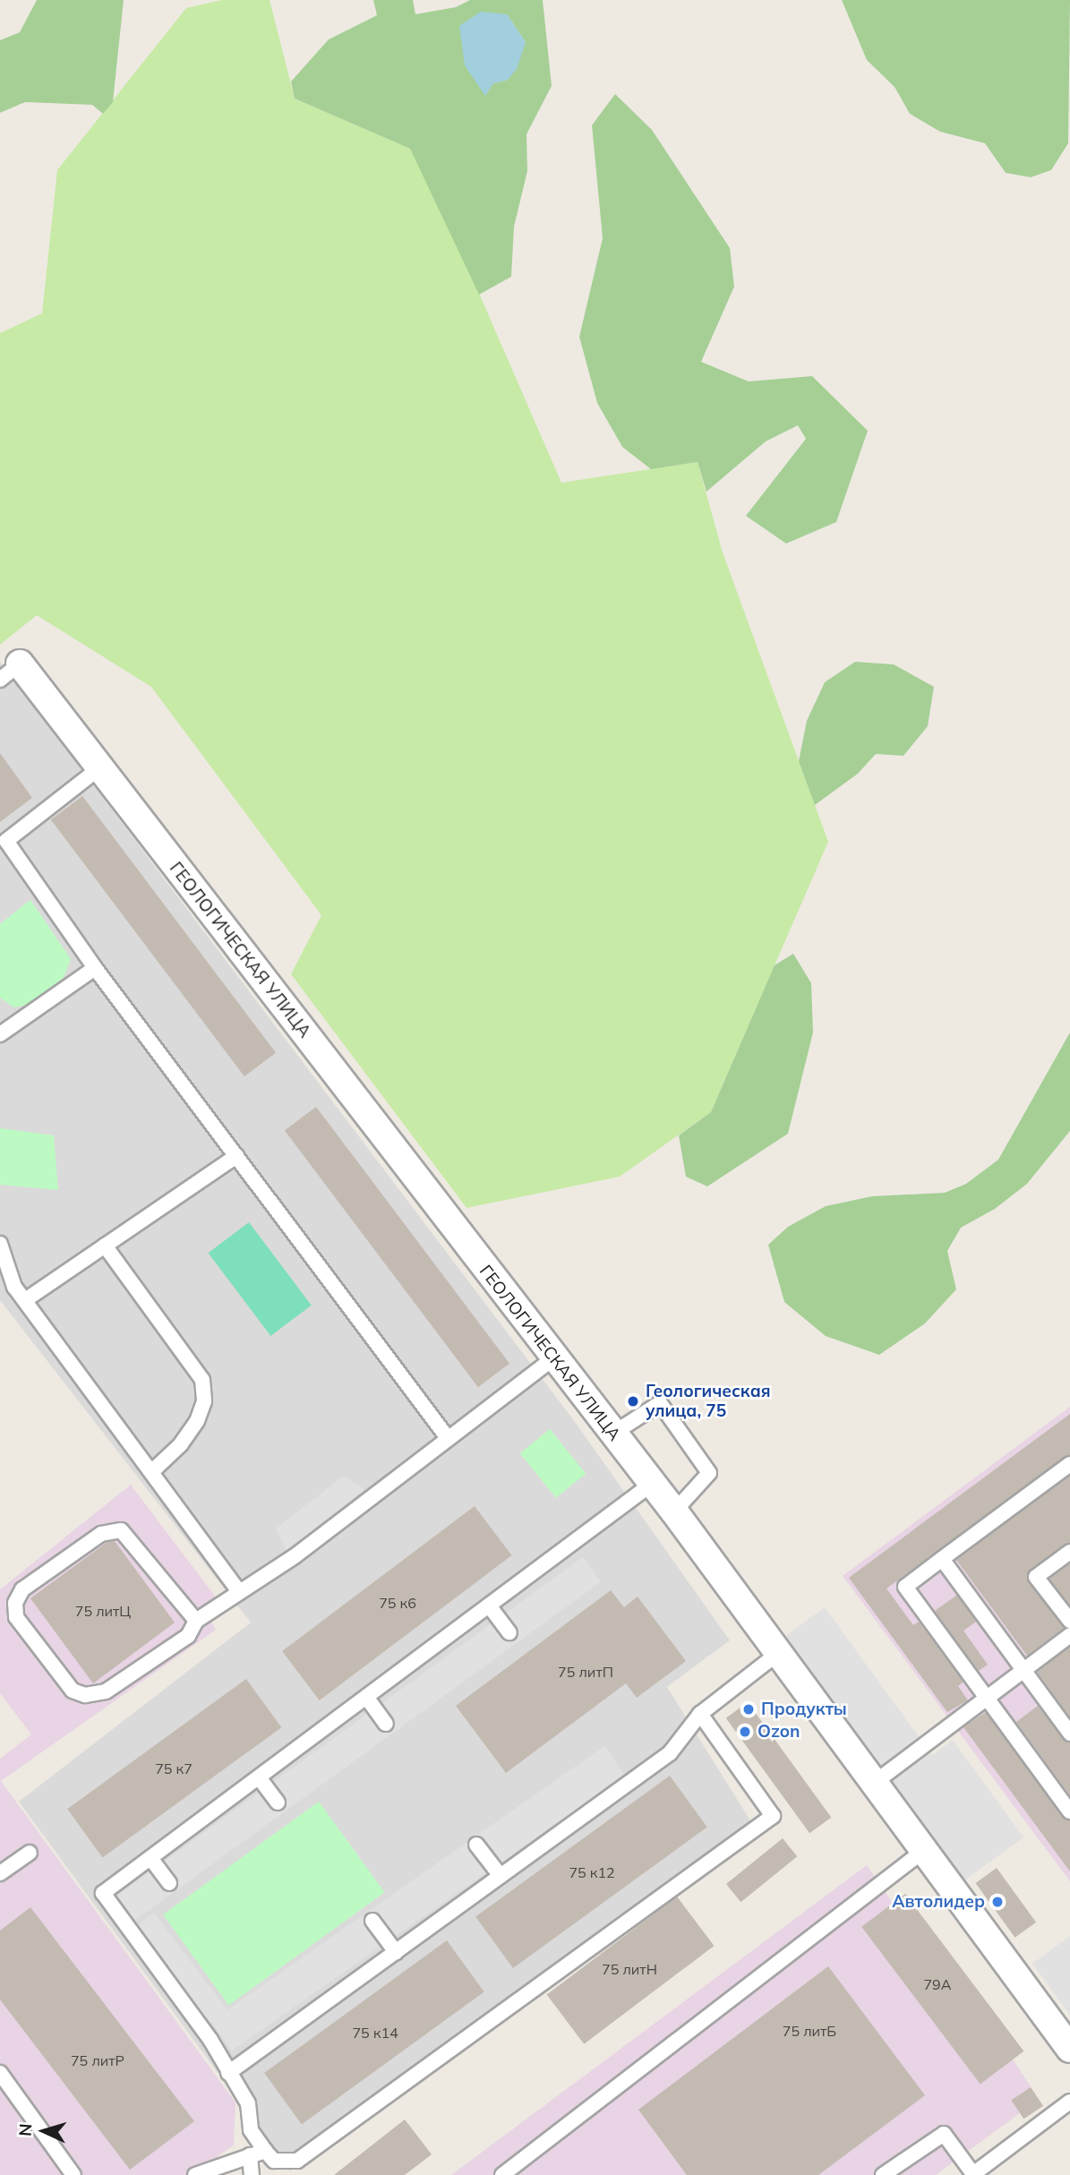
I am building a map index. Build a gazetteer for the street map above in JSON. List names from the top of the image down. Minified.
{"streets":{"street":["ГЕОЛОГИЧЕСКАЯ УЛИЦА"]},"places":["Геологическая улица, 75","Продукты","Ozon","Автолидер"],"house_numbers":["75 к6","75 литЦ","75 литП","75 к7","75 к12","75 литН","79А","75 литБ","75 к14","75 литР"],"north":"left"}
